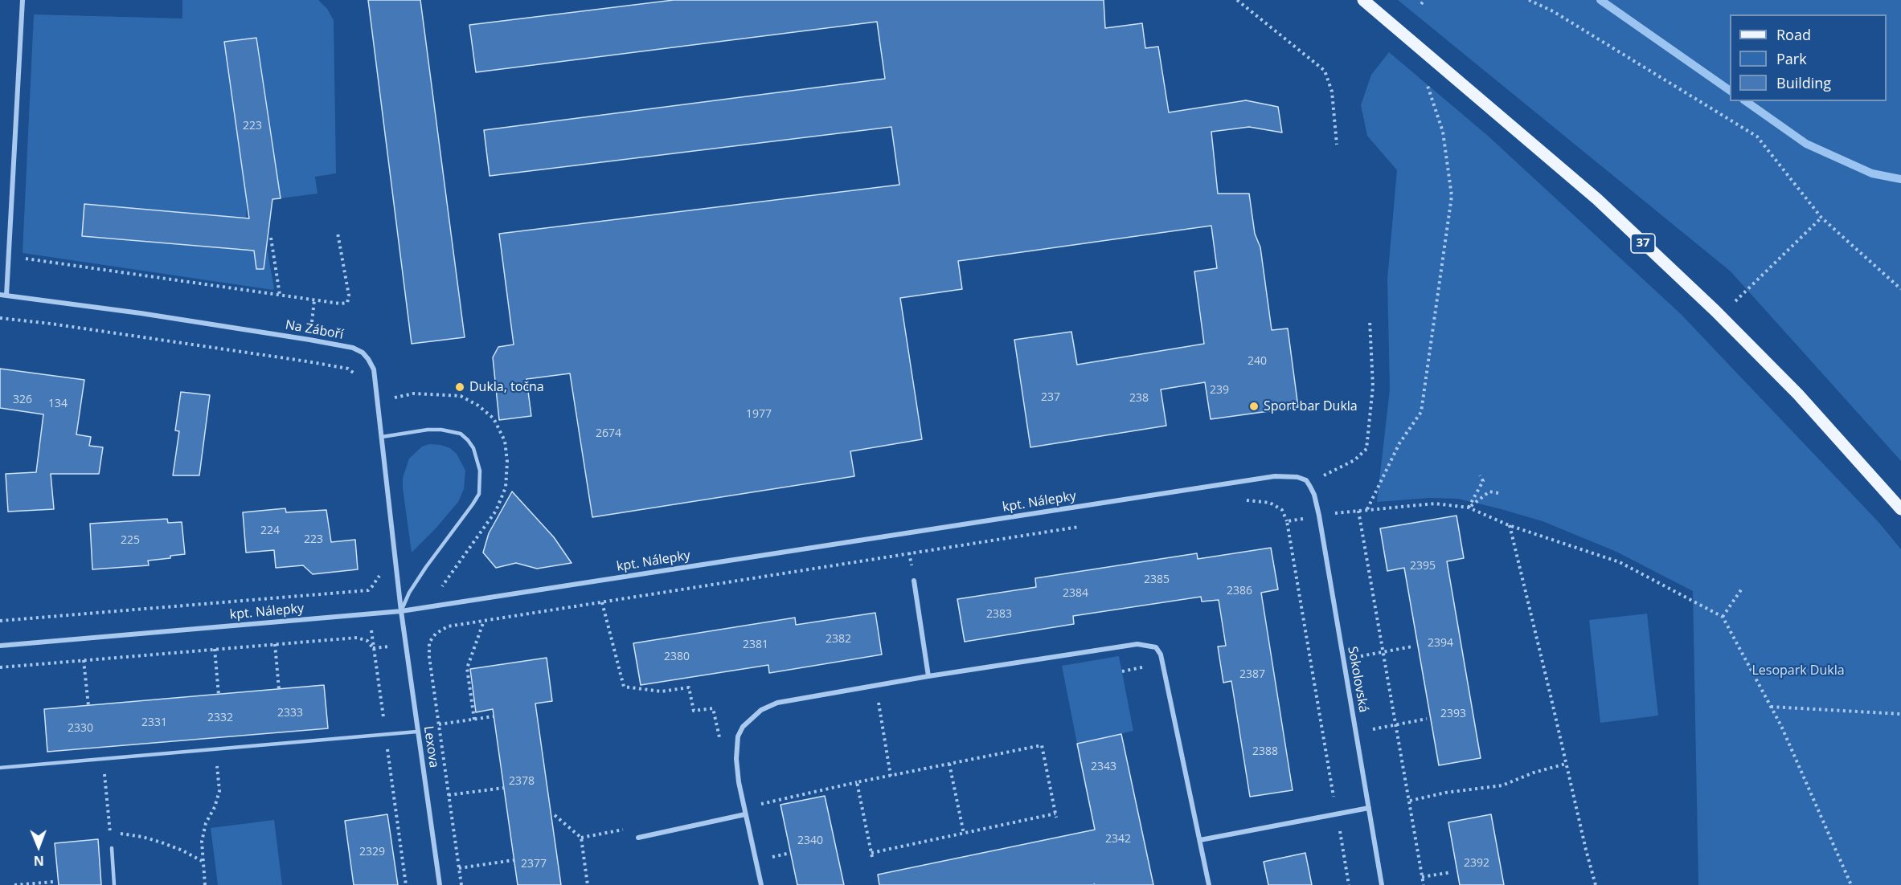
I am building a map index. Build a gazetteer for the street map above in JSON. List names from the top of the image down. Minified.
{"streets":{"main road":["37"],"street":["Na Záboří","kpt. Nálepky","Sokolovská","Lexova"]},"crossings":[["Na Záboří","kpt. Nálepky"],["Na Záboří","Lexova"],["kpt. Nálepky","Sokolovská"],["kpt. Nálepky","Lexova"]],"parks":["Lesopark Dukla"],"places":["Dukla, točna","Sport bar Dukla"],"house_numbers":["223","240","239","237","238","326","134","1977","2674","224","223","225","2395","2385","2386","2384","2383","2382","2394","2381","2380","2387","2333","2393","2332","2331","2330","2388","2343","2378","2342","2340","2329","2392","2377"],"legend":["Road","Park","Building"],"north":"bottom"}
